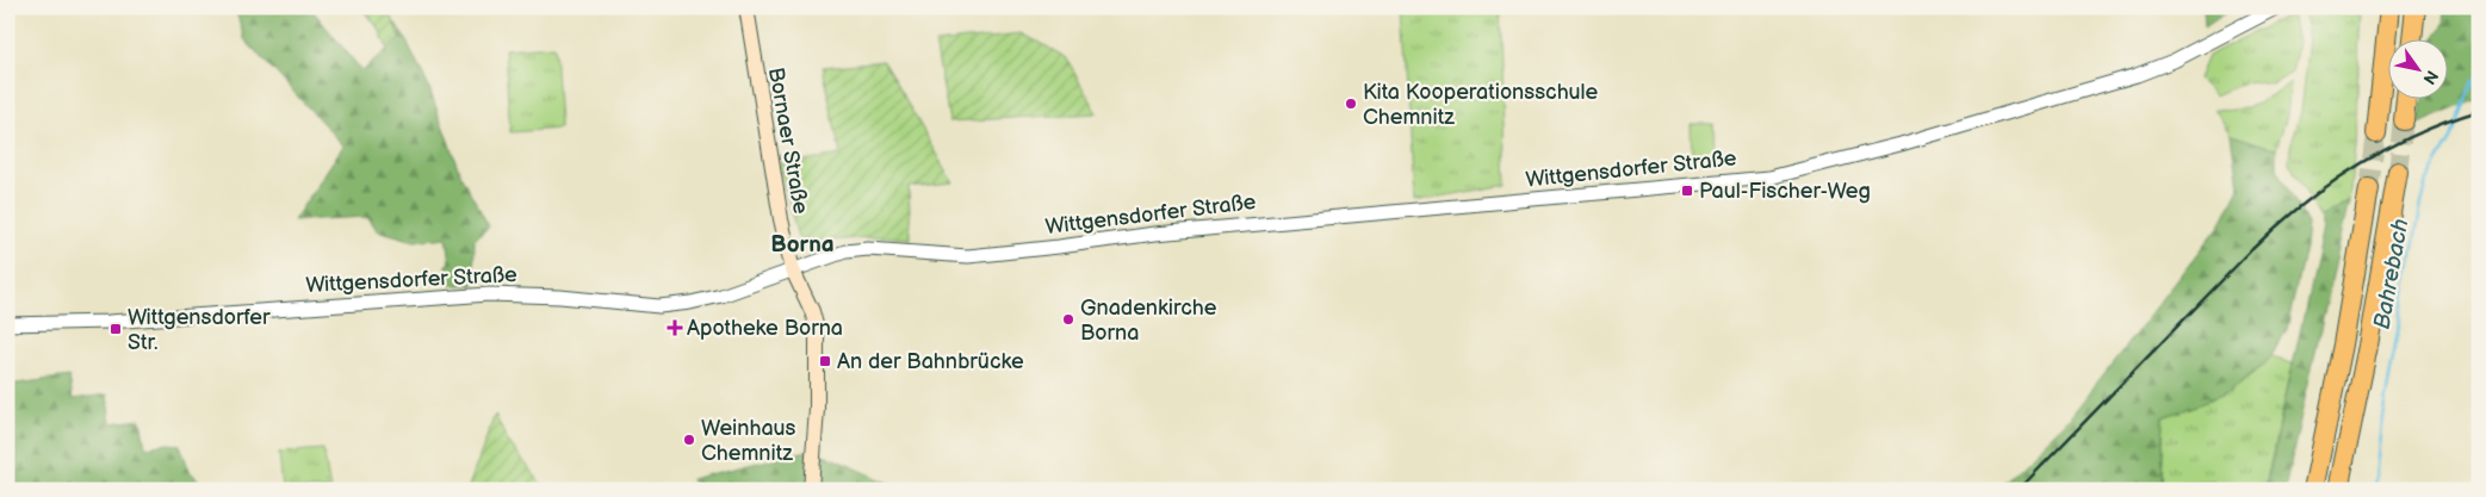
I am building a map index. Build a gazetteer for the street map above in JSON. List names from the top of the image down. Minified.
{"streets":{"main road":["Bornaer Straße"],"street":["Wittgensdorfer Straße"]},"crossings":[["Bornaer Straße","Wittgensdorfer Straße"]],"districts":["Borna"],"water":["Bahrebach"],"places":{"other":["Kita Kooperationsschule Chemnitz","Gnadenkirche Borna","Weinhaus Chemnitz"],"transit":["Paul-Fischer-Weg","Wittgensdorfer Str.","An der Bahnbrücke"],"health":["Apotheke Borna"]},"north":"bottom right"}
